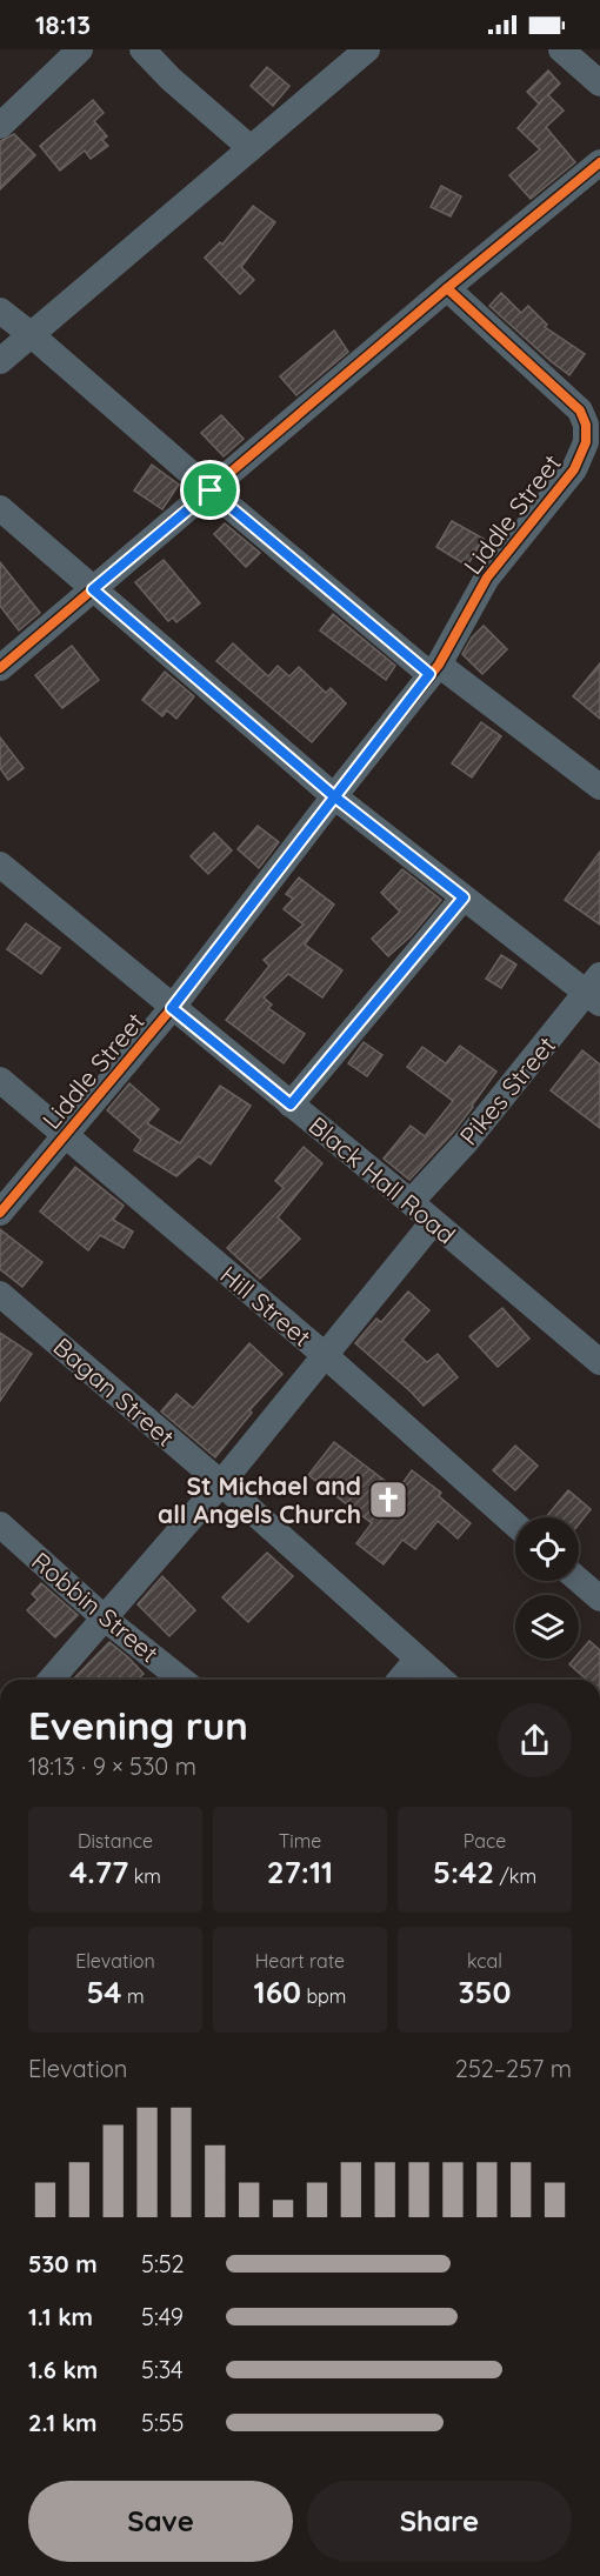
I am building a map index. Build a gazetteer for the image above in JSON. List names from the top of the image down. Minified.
{"streets":{"street":["Liddle Street","Pikes Street","Black Hall Road","Hill Street","Bagan Street","Robbin Street"]},"crossings":[["Liddle Street","Black Hall Road"],["Liddle Street","Hill Street"],["Pikes Street","Black Hall Road"]],"places":{"church":["St Michael and all Angels Church"]},"page":{"status":"18:13","heading":["Evening run","18:13 · 9 × 530 m"],"stats":[["Distance","4.77 km"],["Time","27:11"],["Pace","5:42 /km"],["Elevation","54 m"],["Heart rate","160 bpm"],["kcal","350"]],"chart":["Elevation","252–257 m"],"list":[{"name":"530 m","note":"5:52"},{"name":"1.1 km","note":"5:49"},{"name":"1.6 km","note":"5:34"},{"name":"2.1 km","note":"5:55"}],"buttons":["Save","Share"]}}
